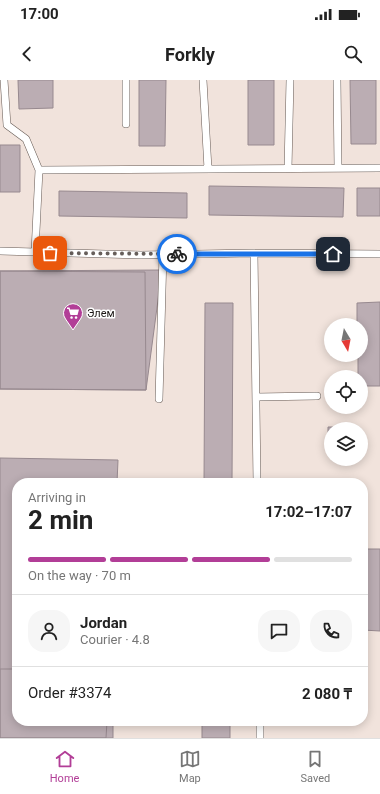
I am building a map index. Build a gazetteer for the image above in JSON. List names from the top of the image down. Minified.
{"places":{"supermarket":["Элем"]},"north":"bottom","page":{"status":"17:00","header":"Forkly","heading":["2 min","Arriving in","17:02–17:07"],"panel":["Jordan","Courier · 4.8","Order #3374","2 080 ₸"],"bar":"On the way · 70 m","tabs":["Home","Map","Saved"]}}
